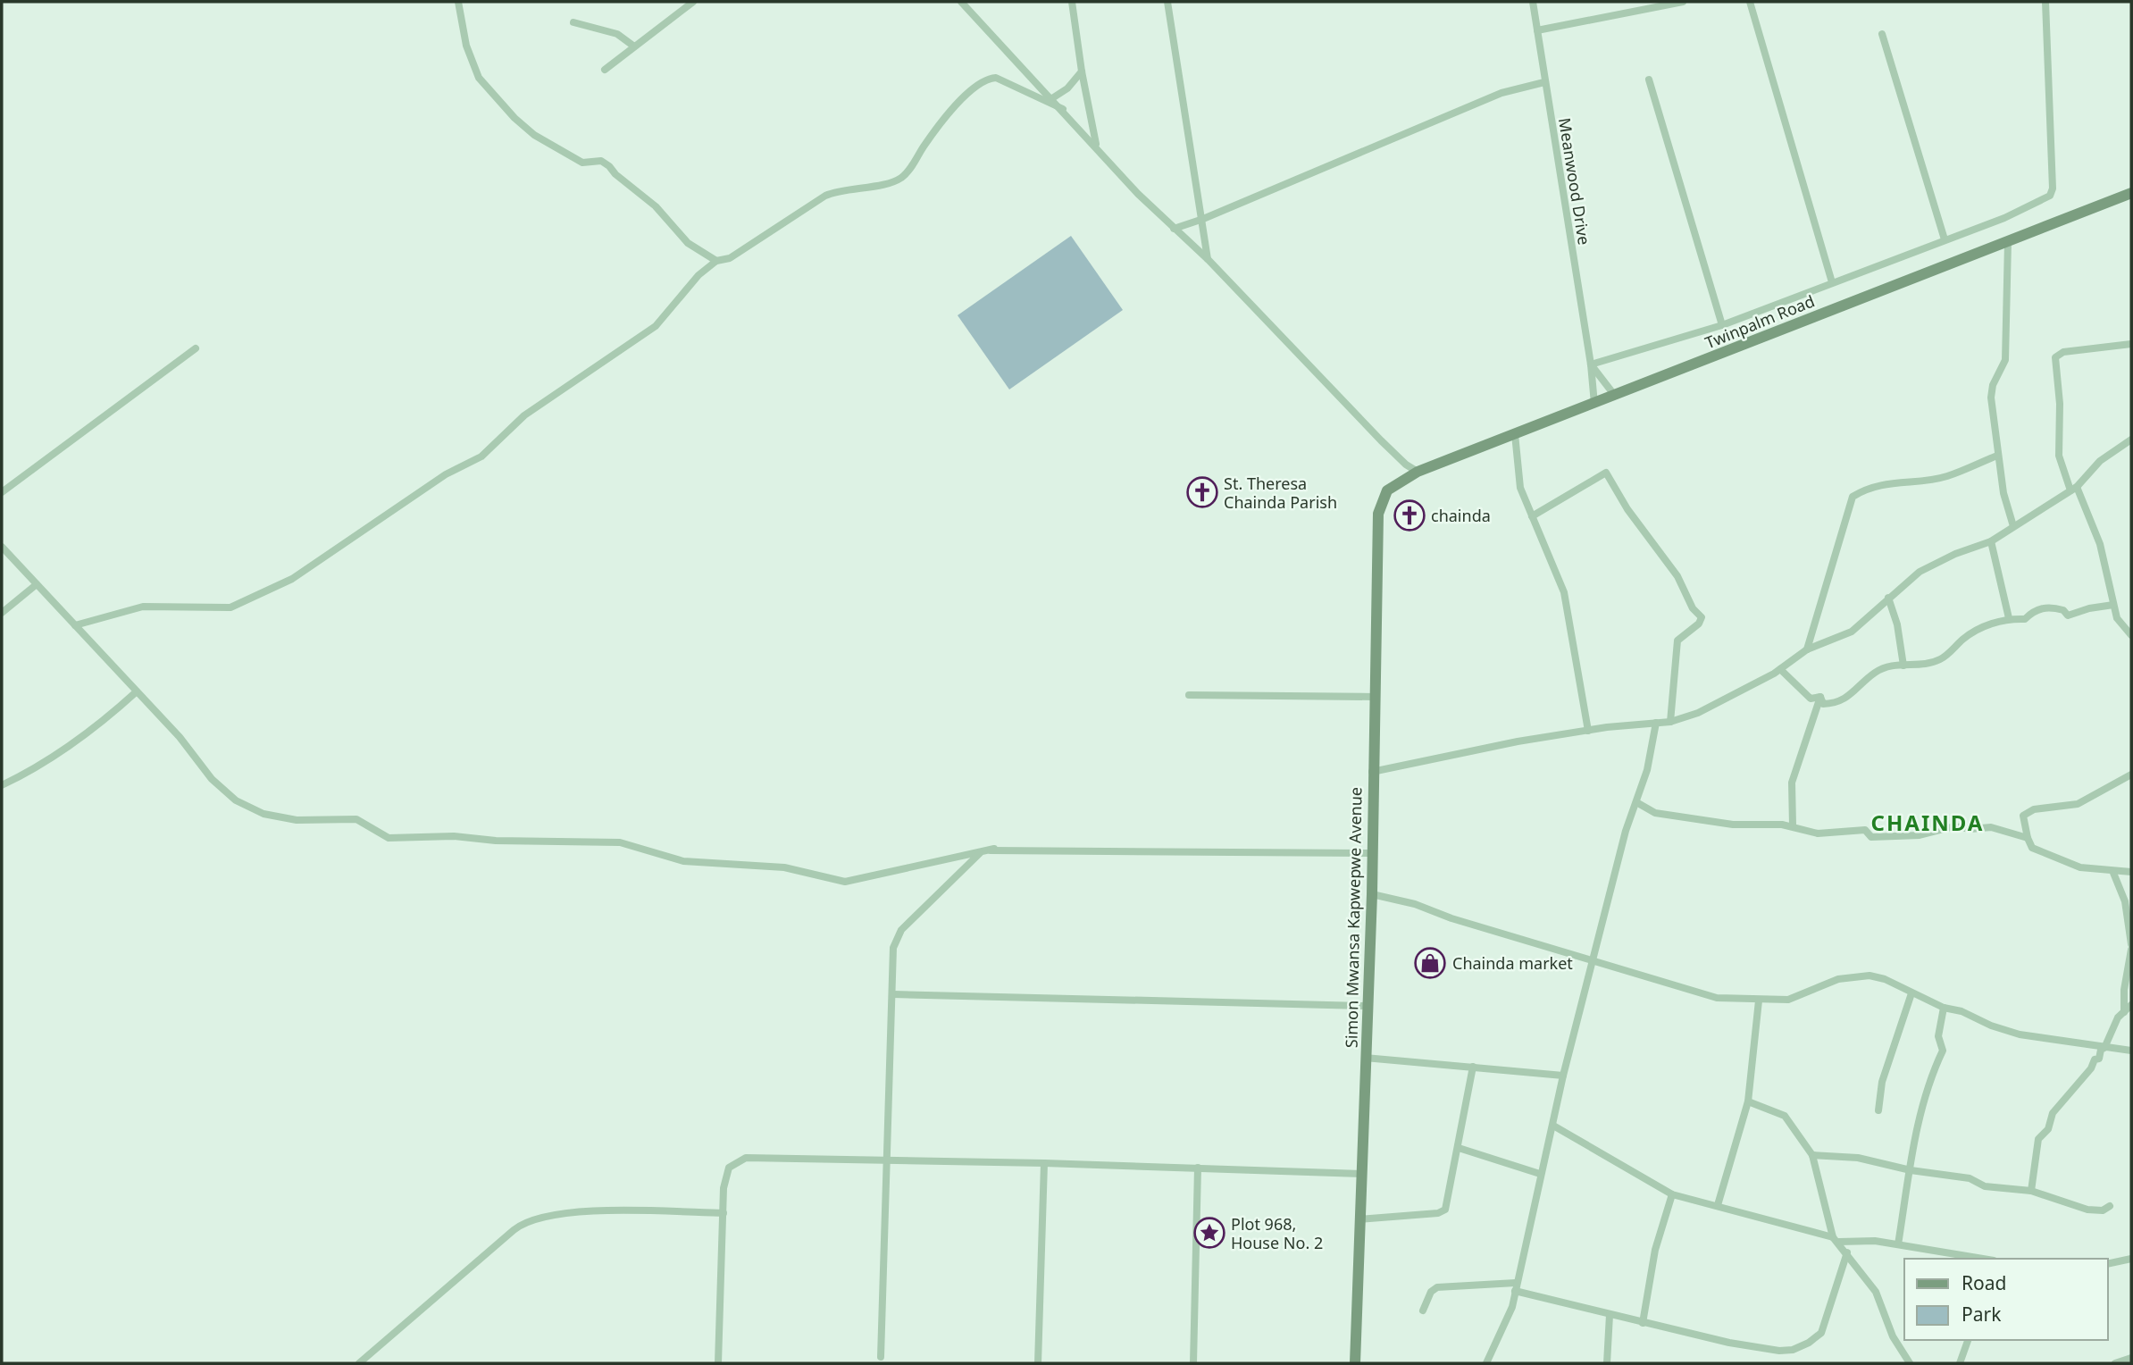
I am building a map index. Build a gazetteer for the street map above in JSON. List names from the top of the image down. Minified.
{"streets":{"main road":["Twinpalm Road","Simon Mwansa Kapwepwe Avenue"],"street":["Meanwood Drive"]},"crossings":[["Meanwood Drive","Twinpalm Road"],["Twinpalm Road","Simon Mwansa Kapwepwe Avenue"]],"districts":["CHAINDA"],"places":{"church":["St. Theresa Chainda Parish","chainda"],"shop":["Chainda market"],"place":["Plot 968, House No. 2"]},"legend":["Road","Park"]}
